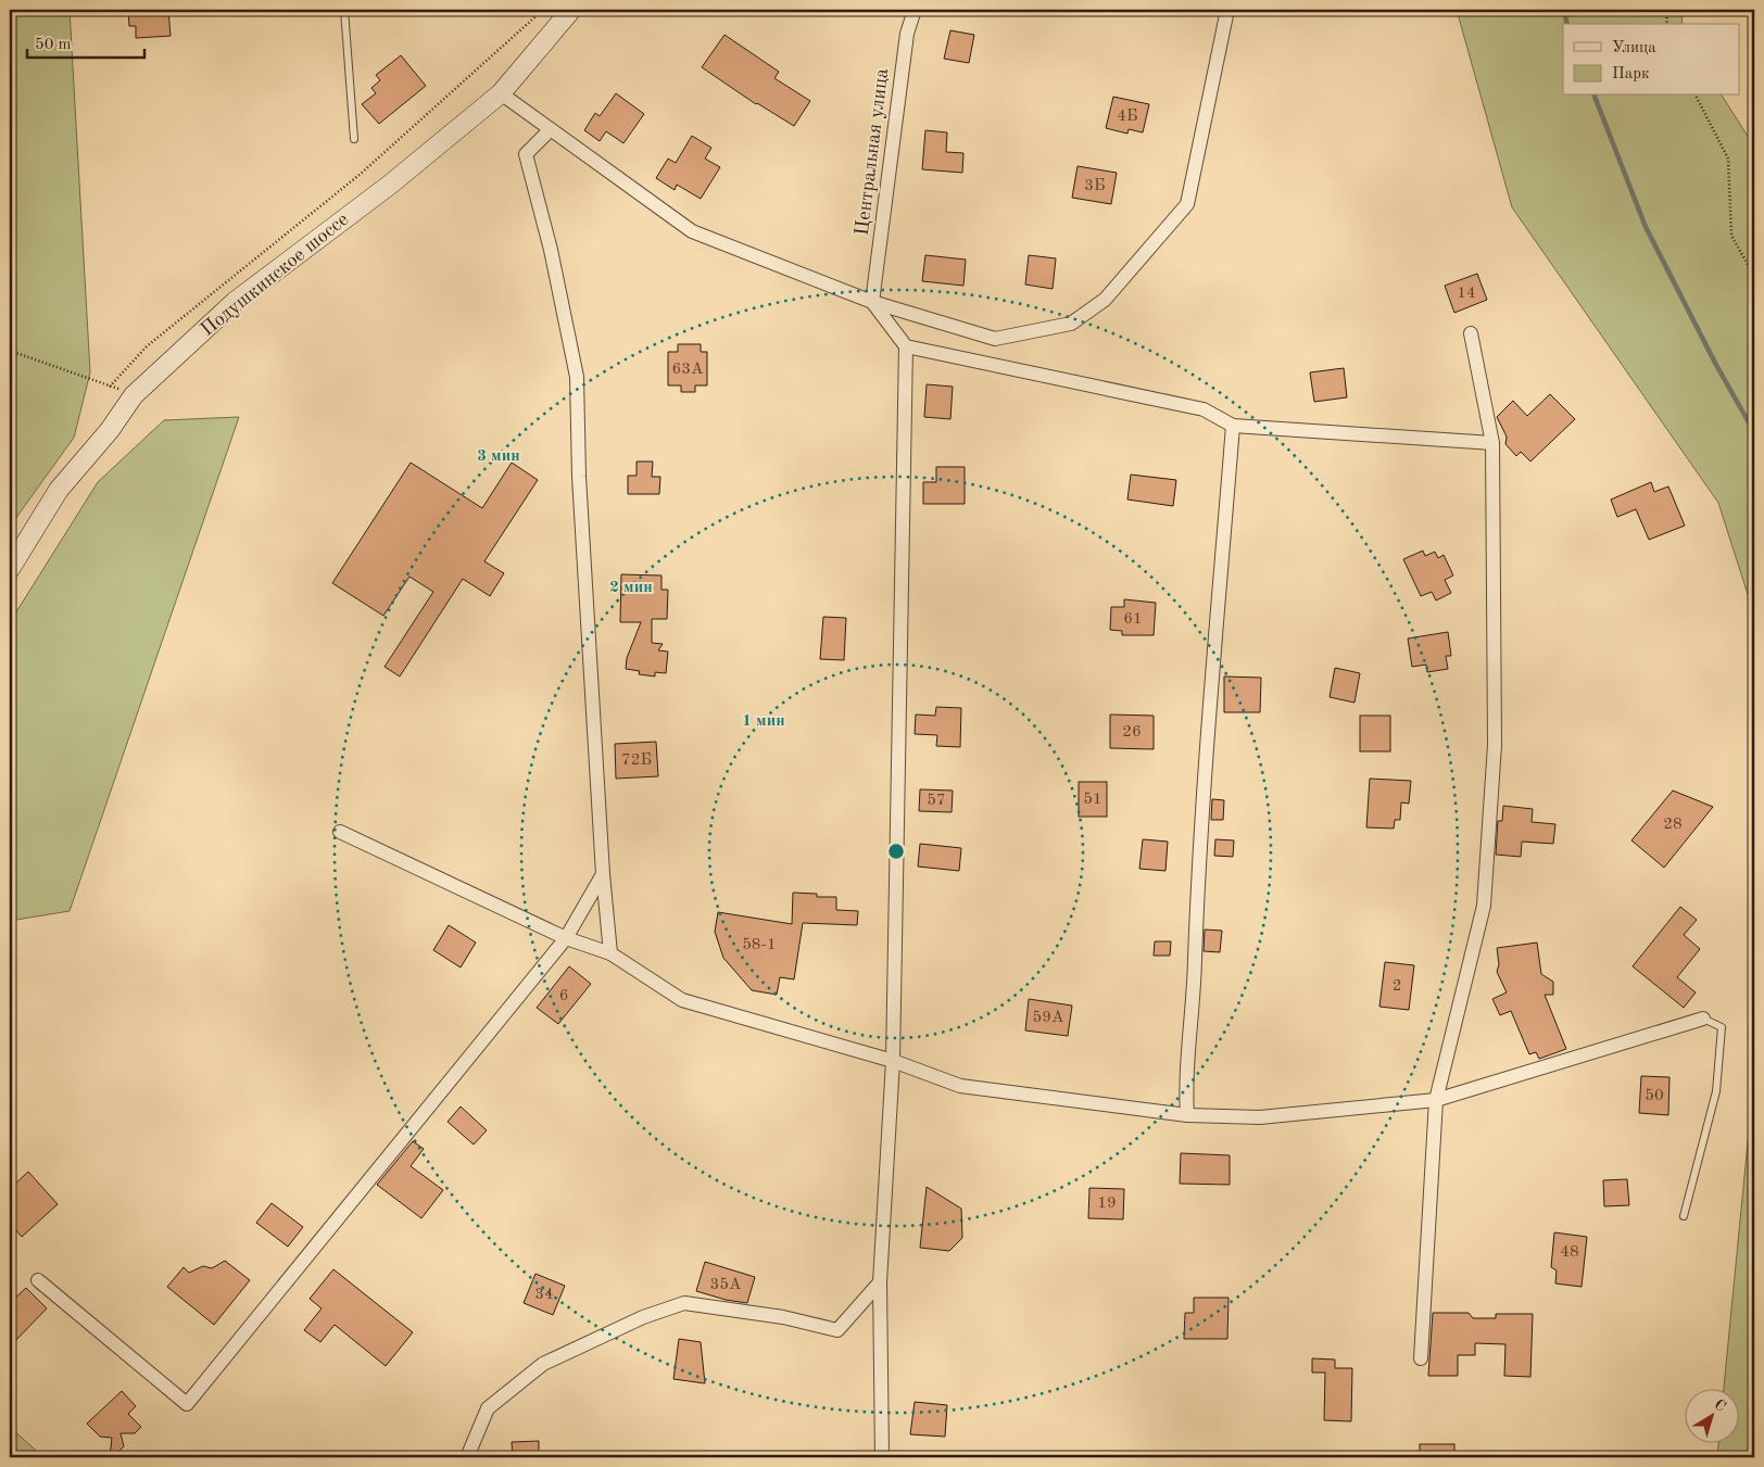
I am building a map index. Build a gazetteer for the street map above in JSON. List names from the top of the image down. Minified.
{"streets":{"main road":["Подушкинское шоссе"],"street":["Центральная улица"]},"house_numbers":["4Б","3Б","14","63А","61","26","72Б","51","57","28","58-1","2","6","59А","50","19","48","35А","34"],"legend":["Улица","Парк"],"scale_bar":"50 m","north":"top right","rings":["3 мин","2 мин","1 мин"]}
